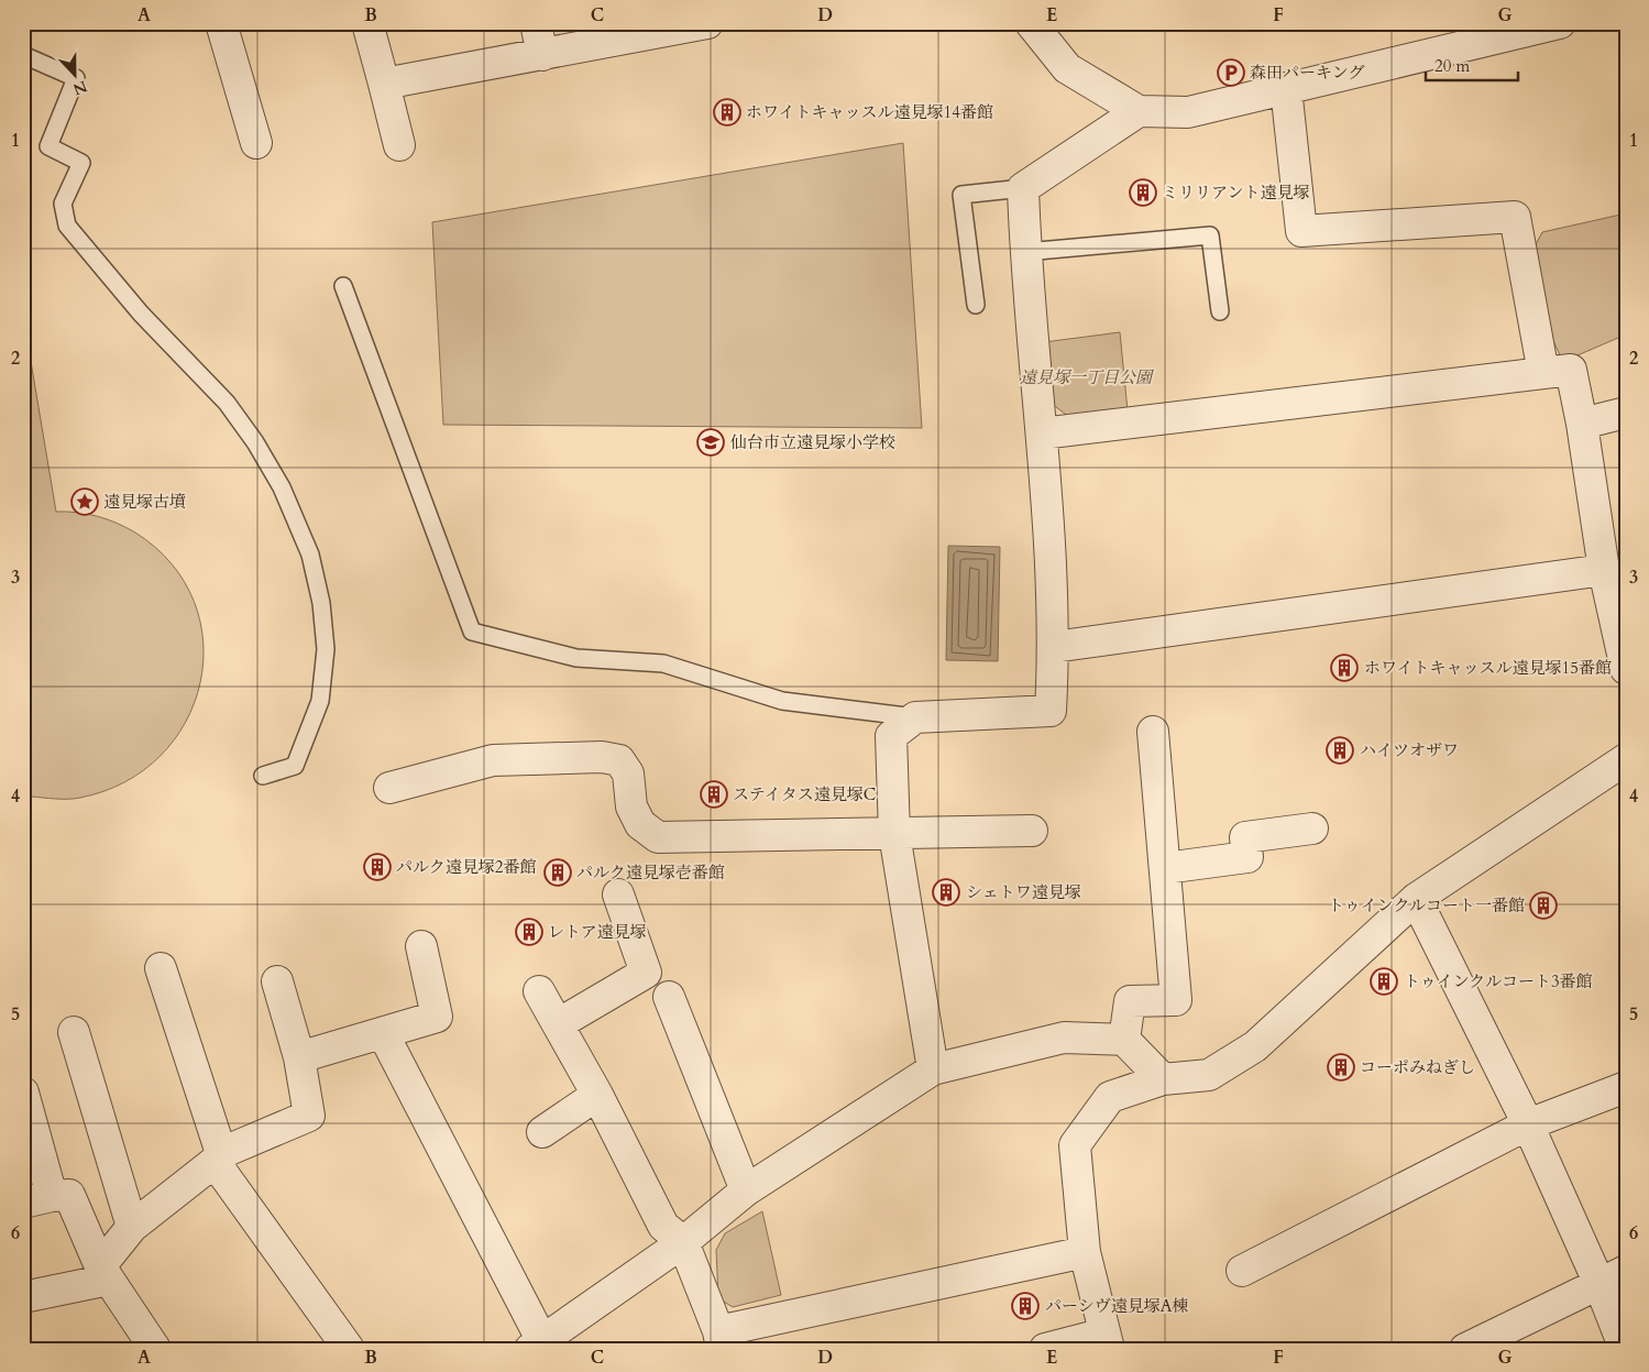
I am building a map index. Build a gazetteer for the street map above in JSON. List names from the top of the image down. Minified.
{"parks":["遠見塚一丁目公園"],"places":{"parking":["森田パーキング"],"building":["ホワイトキャッスル遠見塚14番館","ミリリアント遠見塚","ホワイトキャッスル遠見塚15番館","ハイツオザワ","ステイタス遠見塚C","パルク遠見塚2番館","パルク遠見塚壱番館","シェトワ遠見塚","トゥインクルコート一番館","レトア遠見塚","トゥインクルコート3番館","コーポみねぎし","パーシヴ遠見塚A棟"],"school or university":["仙台市立遠見塚小学校"],"place":["遠見塚古墳"]},"scale_bar":"20 m","north":"bottom","grid":{"columns":["A","B","C","D","E","F","G"],"rows":["1","2","3","4","5","6"]}}
